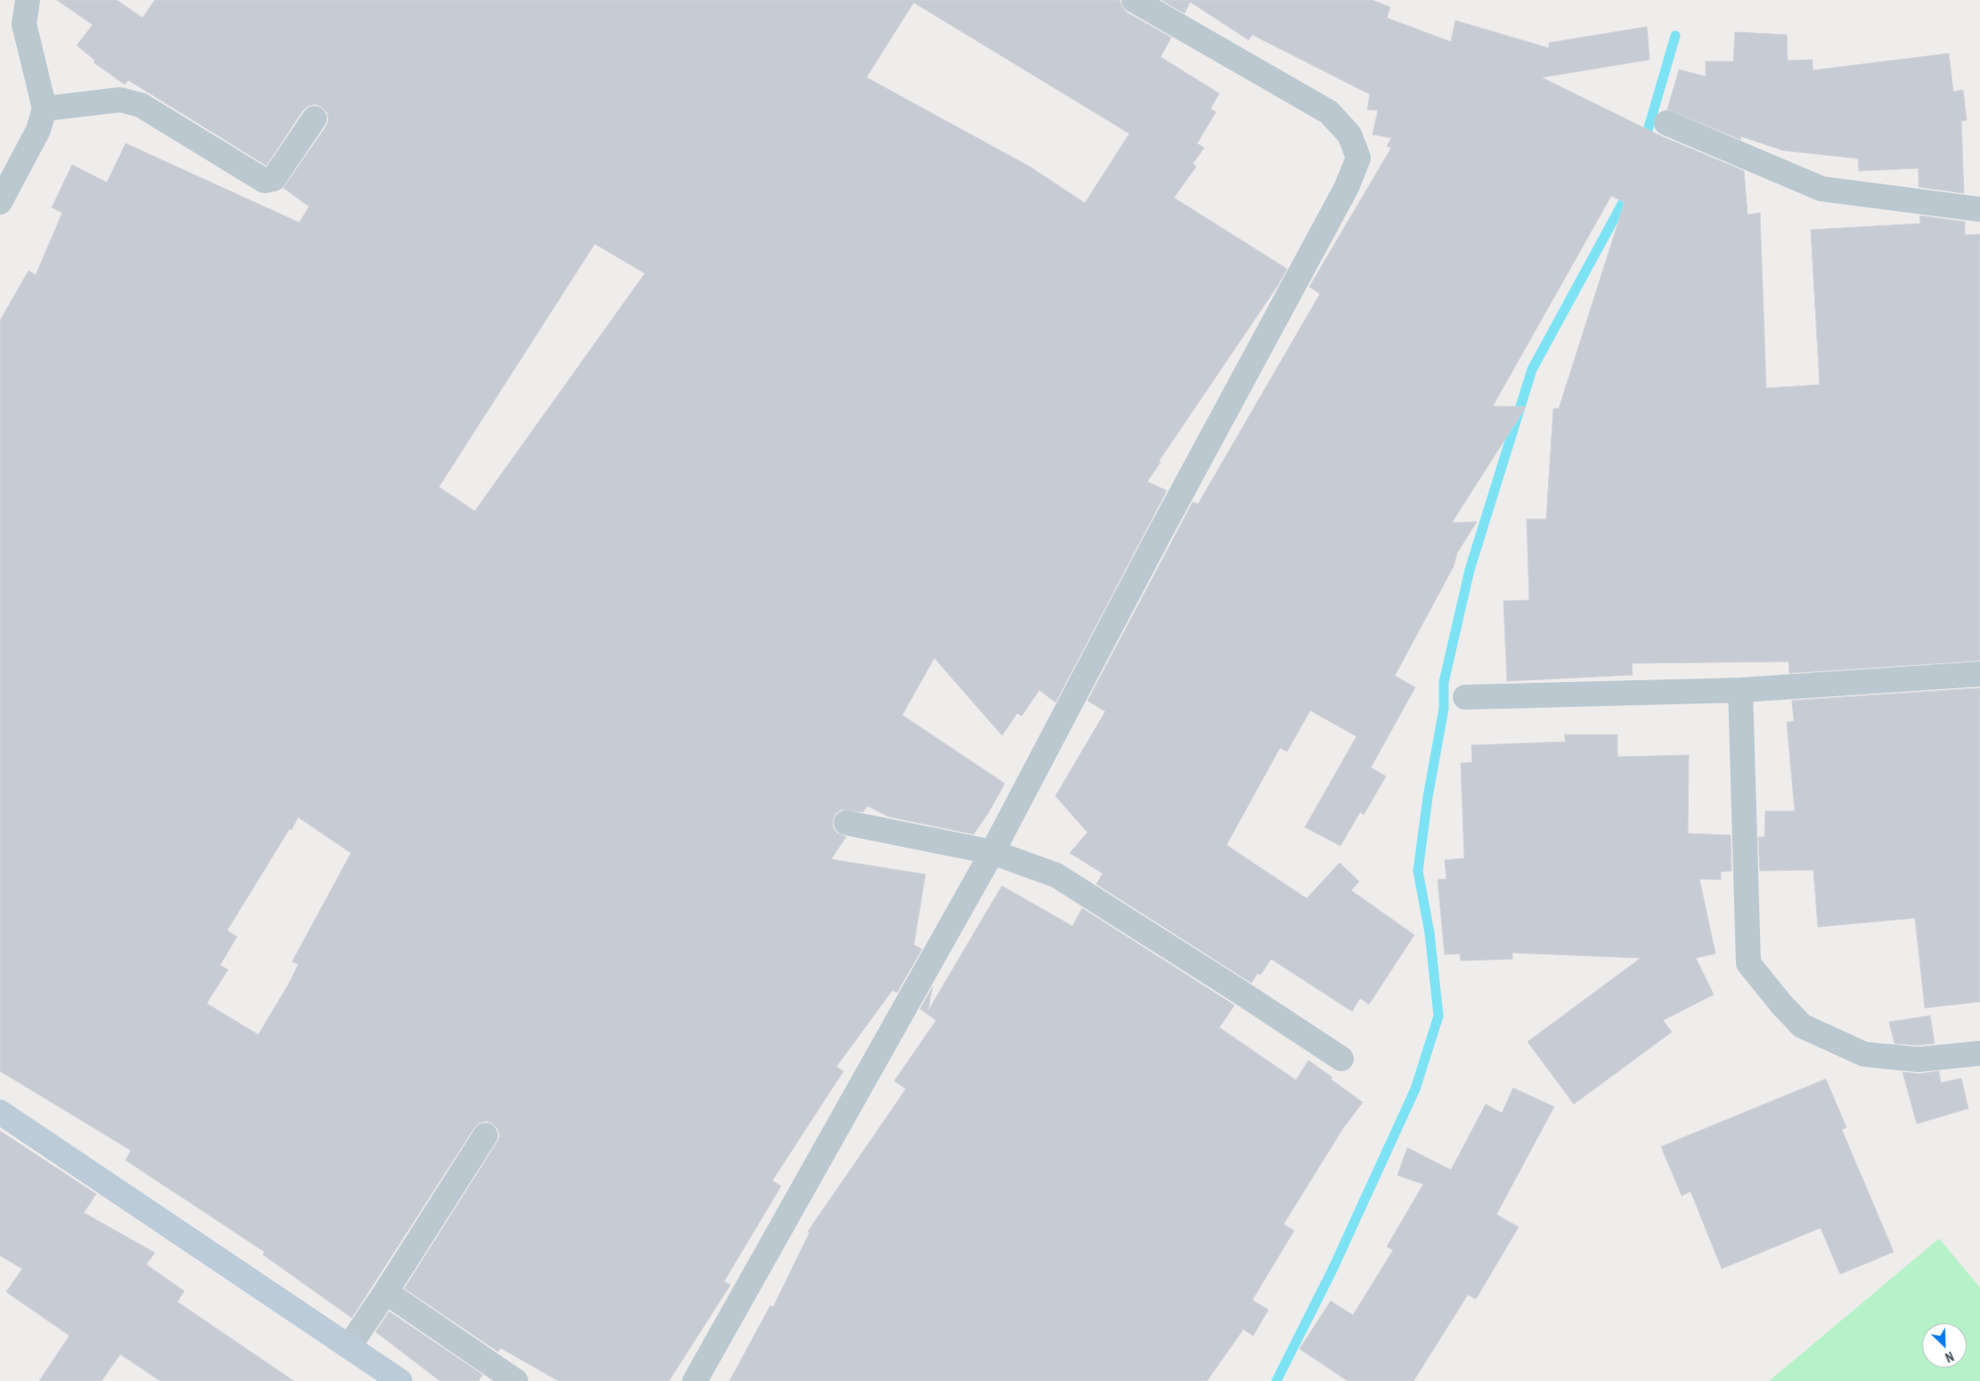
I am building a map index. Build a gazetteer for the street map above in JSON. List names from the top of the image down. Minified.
{"north":"bottom right"}
